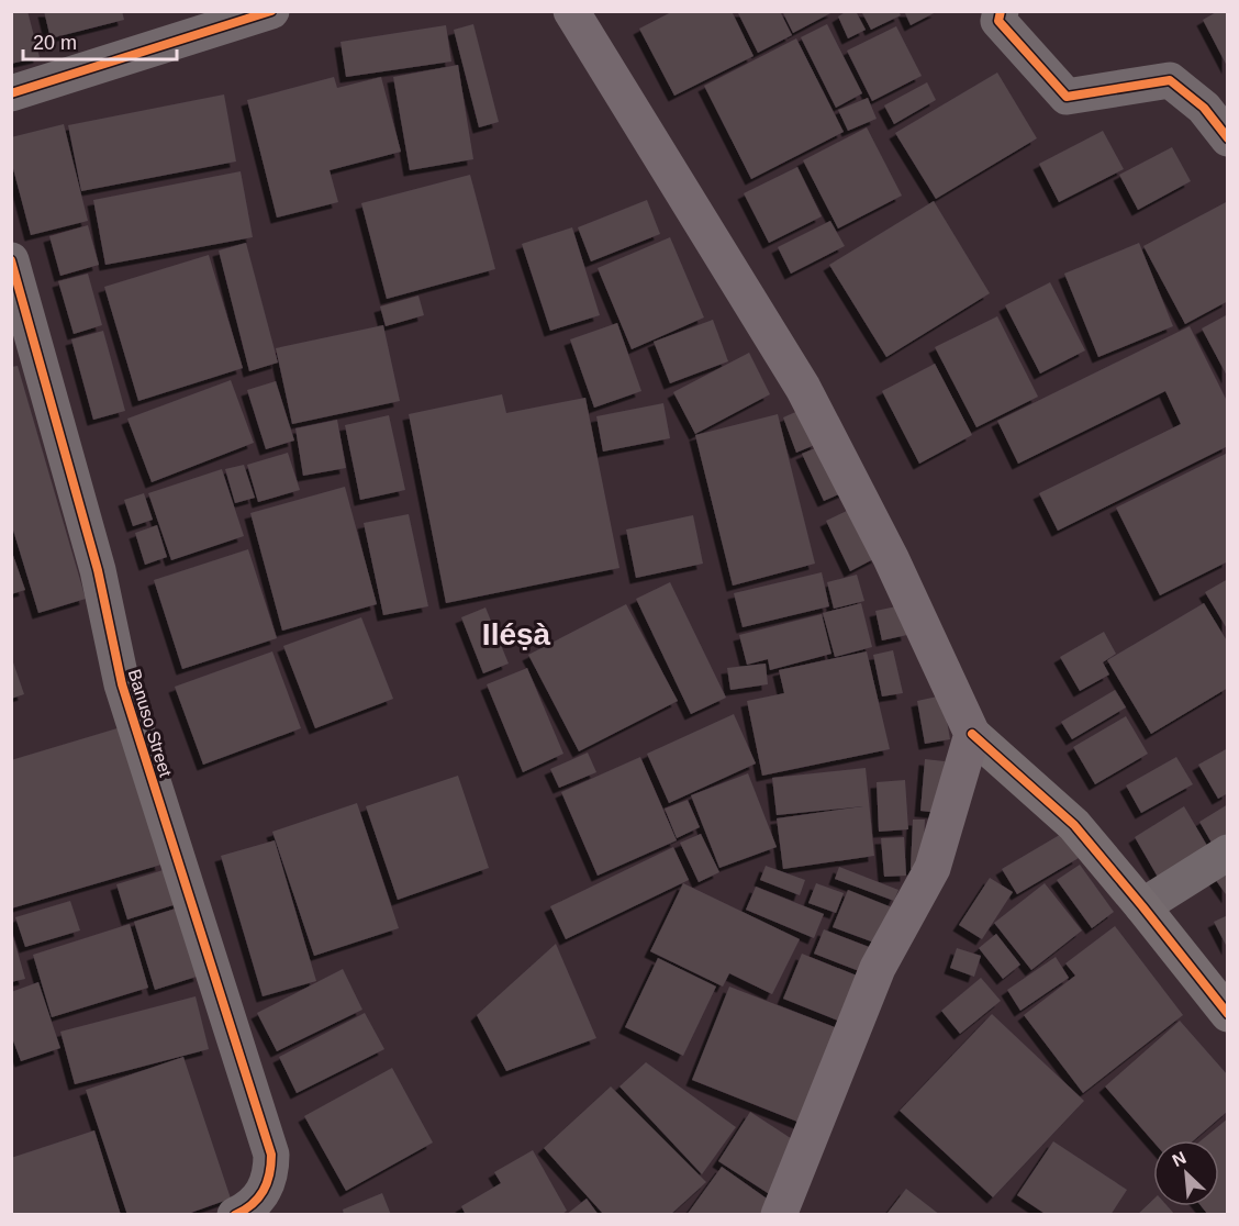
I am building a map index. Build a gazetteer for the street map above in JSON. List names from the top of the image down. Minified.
{"streets":{"street":["Banuso Street"]},"districts":["Iléṣà"],"scale_bar":"20 m","north":"top left"}
